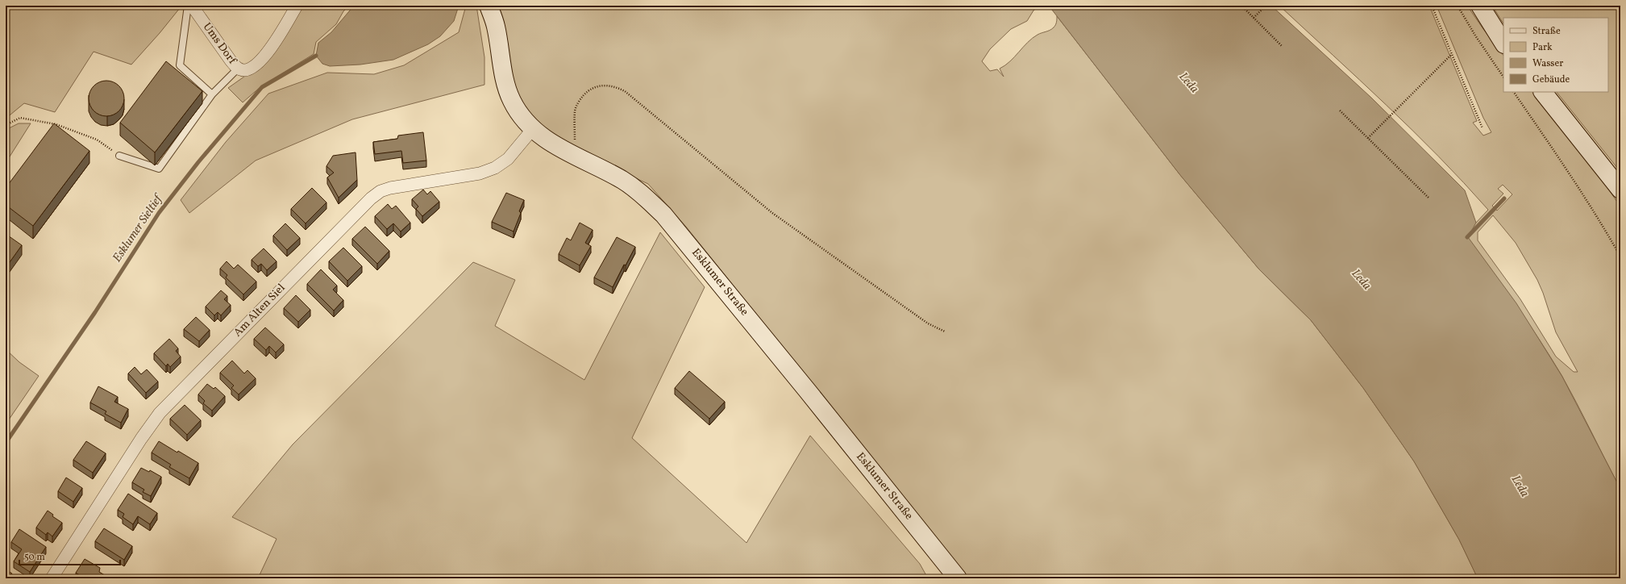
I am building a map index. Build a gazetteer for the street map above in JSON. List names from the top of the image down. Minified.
{"streets":{"street":["Ums Dorf","Esklumer Straße","Am Alten Siel"]},"crossings":[["Esklumer Straße","Am Alten Siel"]],"water":["Leda","Esklumer Sieltief"],"legend":["Straße","Park","Wasser","Gebäude"],"scale_bar":"50 m"}
